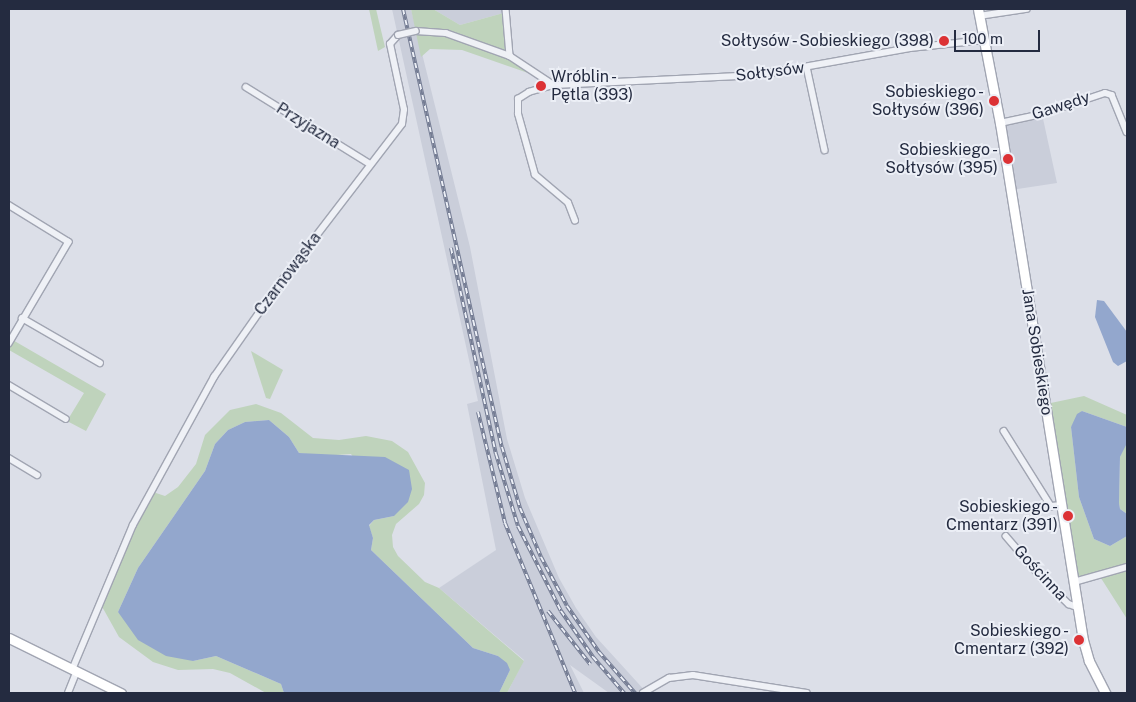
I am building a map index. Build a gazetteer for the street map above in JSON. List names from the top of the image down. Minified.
{"streets":{"street":["Sołtysów","Gawędy","Przyjazna","Czarnowąska","Jana Sobieskiego","Gościnna"]},"crossings":[["Sołtysów","Czarnowąska"],["Sołtysów","Jana Sobieskiego"],["Gawędy","Jana Sobieskiego"],["Przyjazna","Czarnowąska"],["Jana Sobieskiego","Gościnna"]],"places":["Sołtysów - Sobieskiego (398)","Wróblin - Pętla (393)","Sobieskiego - Sołtysów (396)","Sobieskiego - Sołtysów (395)","Sobieskiego - Cmentarz (391)","Sobieskiego - Cmentarz (392)"],"scale_bar":"100 m"}
